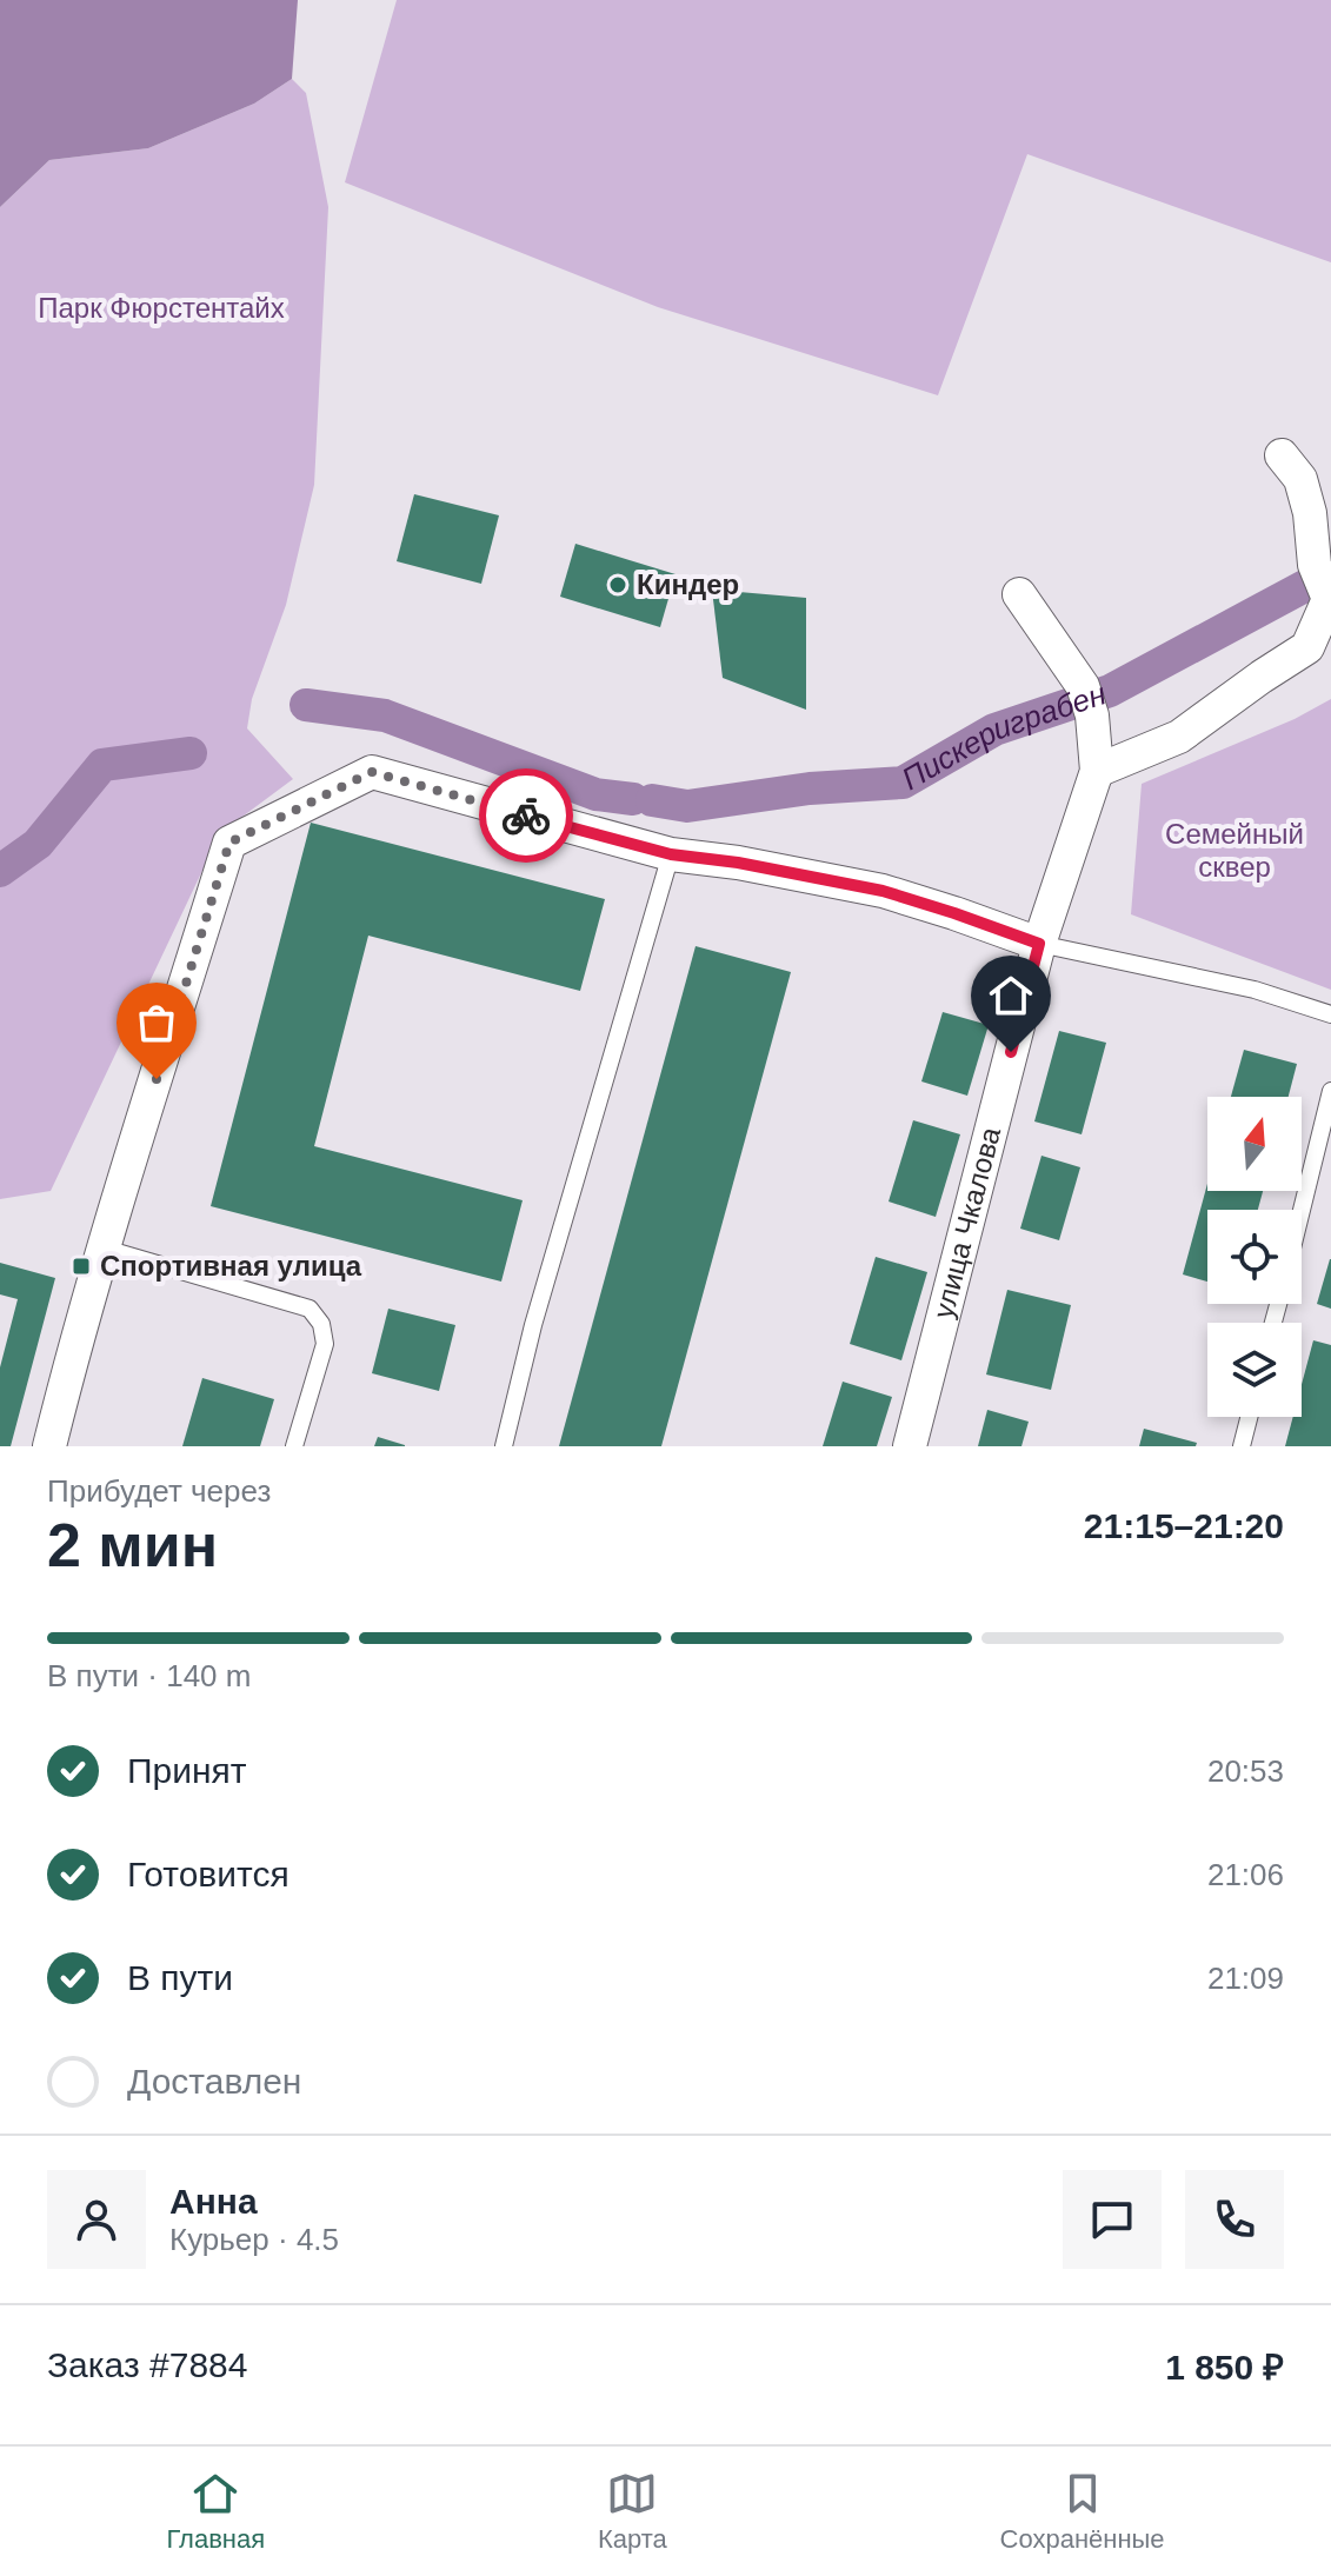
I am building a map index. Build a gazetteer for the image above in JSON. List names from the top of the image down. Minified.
{"streets":{"street":["улица Чкалова"]},"water":["Пискериграбен"],"parks":["Парк Фюрстентайх","Семейный сквер"],"places":{"other":["Киндер"],"transit":["Спортивная улица"]},"north":"top","page":{"heading":["2 мин","Прибудет через","21:15–21:20"],"panel":["Анна","Курьер · 4.5","Заказ #7884","1 850 ₽"],"bar":"В пути · 140 m","list":[["Принят","20:53"],["Готовится","21:06"],["В пути","21:09"],"Доставлен"],"tabs":["Главная","Карта","Сохранённые"]}}
